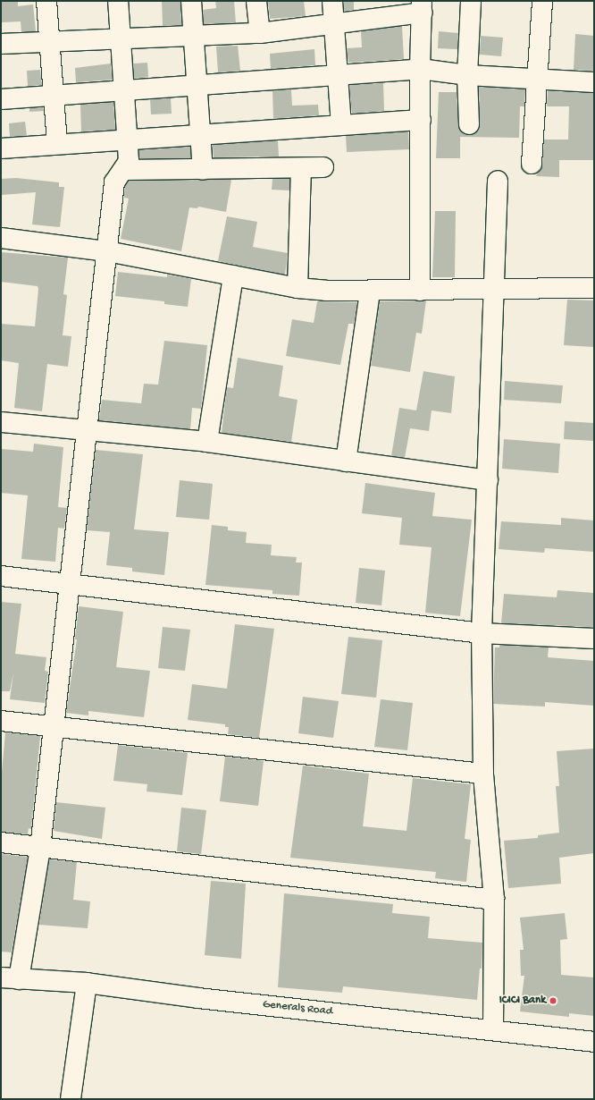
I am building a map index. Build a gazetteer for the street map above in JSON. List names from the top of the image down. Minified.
{"streets":{"street":["Generals Road"]},"places":["ICICI Bank"]}
